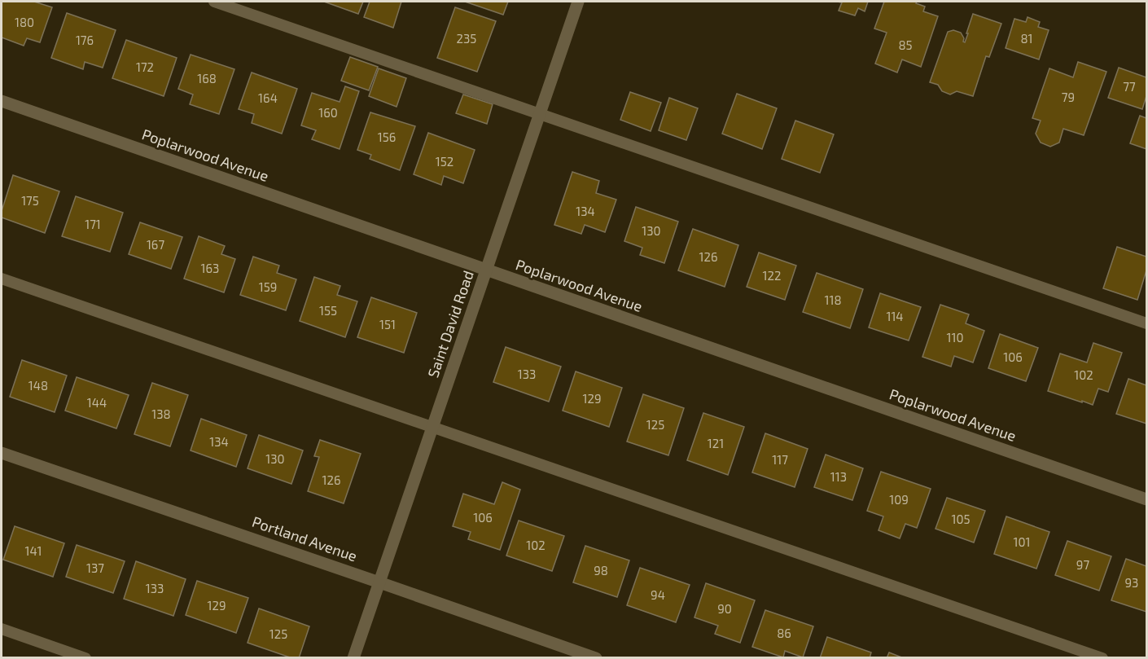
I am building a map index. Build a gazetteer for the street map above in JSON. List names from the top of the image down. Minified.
{"streets":{"street":["Poplarwood Avenue","Saint David Road","Portland Avenue"]},"crossings":[["Poplarwood Avenue","Saint David Road"],["Saint David Road","Portland Avenue"]],"house_numbers":["180","235","81","176","85","172","168","77","79","164","160","156","152","175","134","171","130","167","126","163","122","159","118","155","114","151","110","106","133","102","148","129","144","138","125","134","121","130","117","113","126","109","106","105","101","102","141","97","137","98","93","133","94","129","90","86","125"]}
